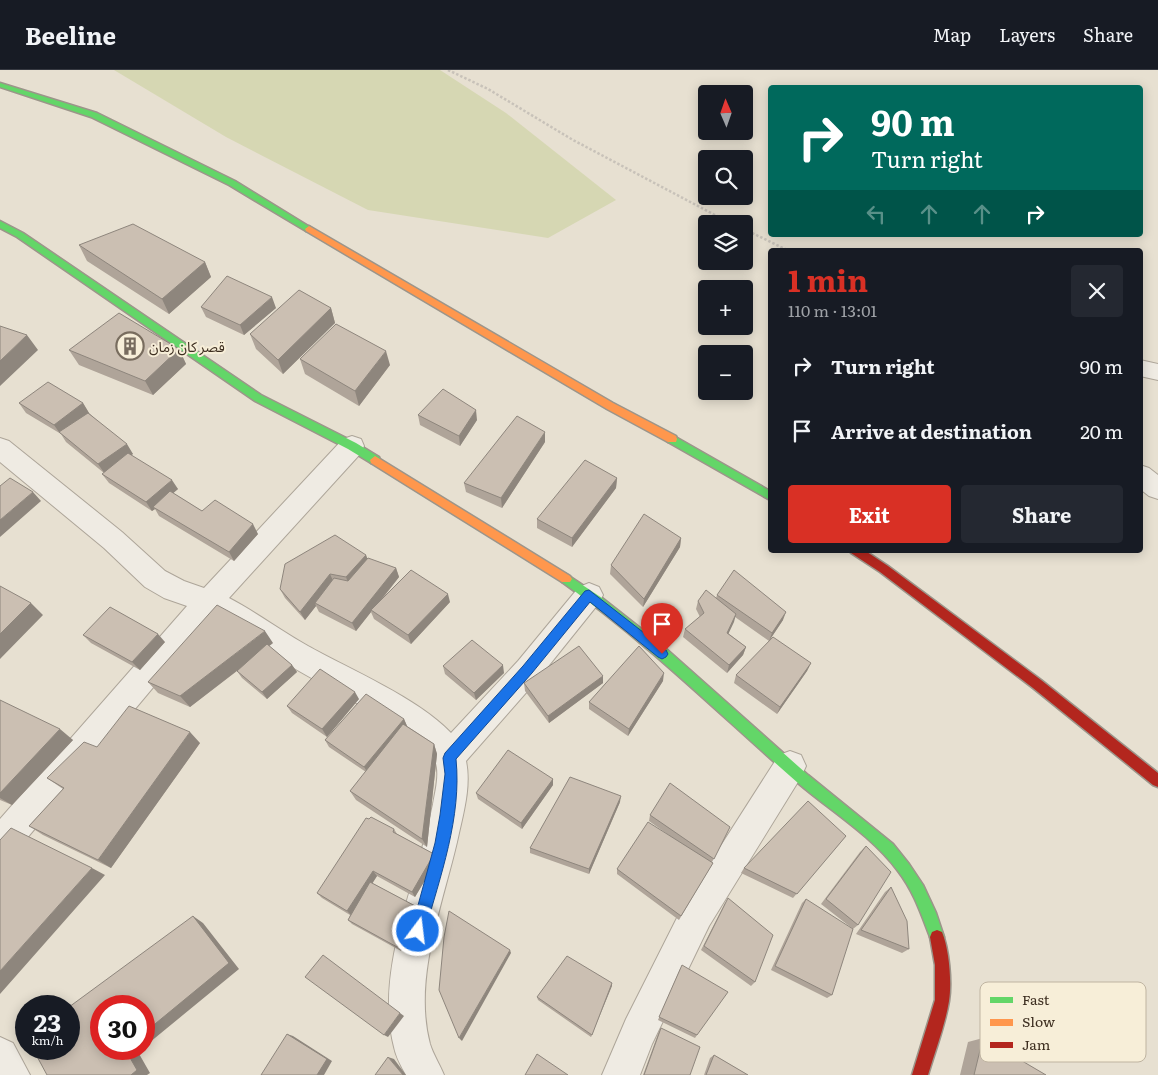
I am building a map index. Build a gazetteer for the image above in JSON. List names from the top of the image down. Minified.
{"places":{"building":["قصر كان زمان"]},"legend":["Fast","Slow","Jam"],"north":"top","page":{"header":"Beeline","nav":["Map","Layers","Share"],"map_buttons":["+","−"],"turn":["90 m","Turn right"],"heading":["1 min","110 m · 13:01"],"list":[{"name":"Turn right","value":"90 m"},{"name":"Arrive at destination","value":"20 m"}],"buttons":["Exit","Share"],"speed":"23 km/h","limit":"30"}}
